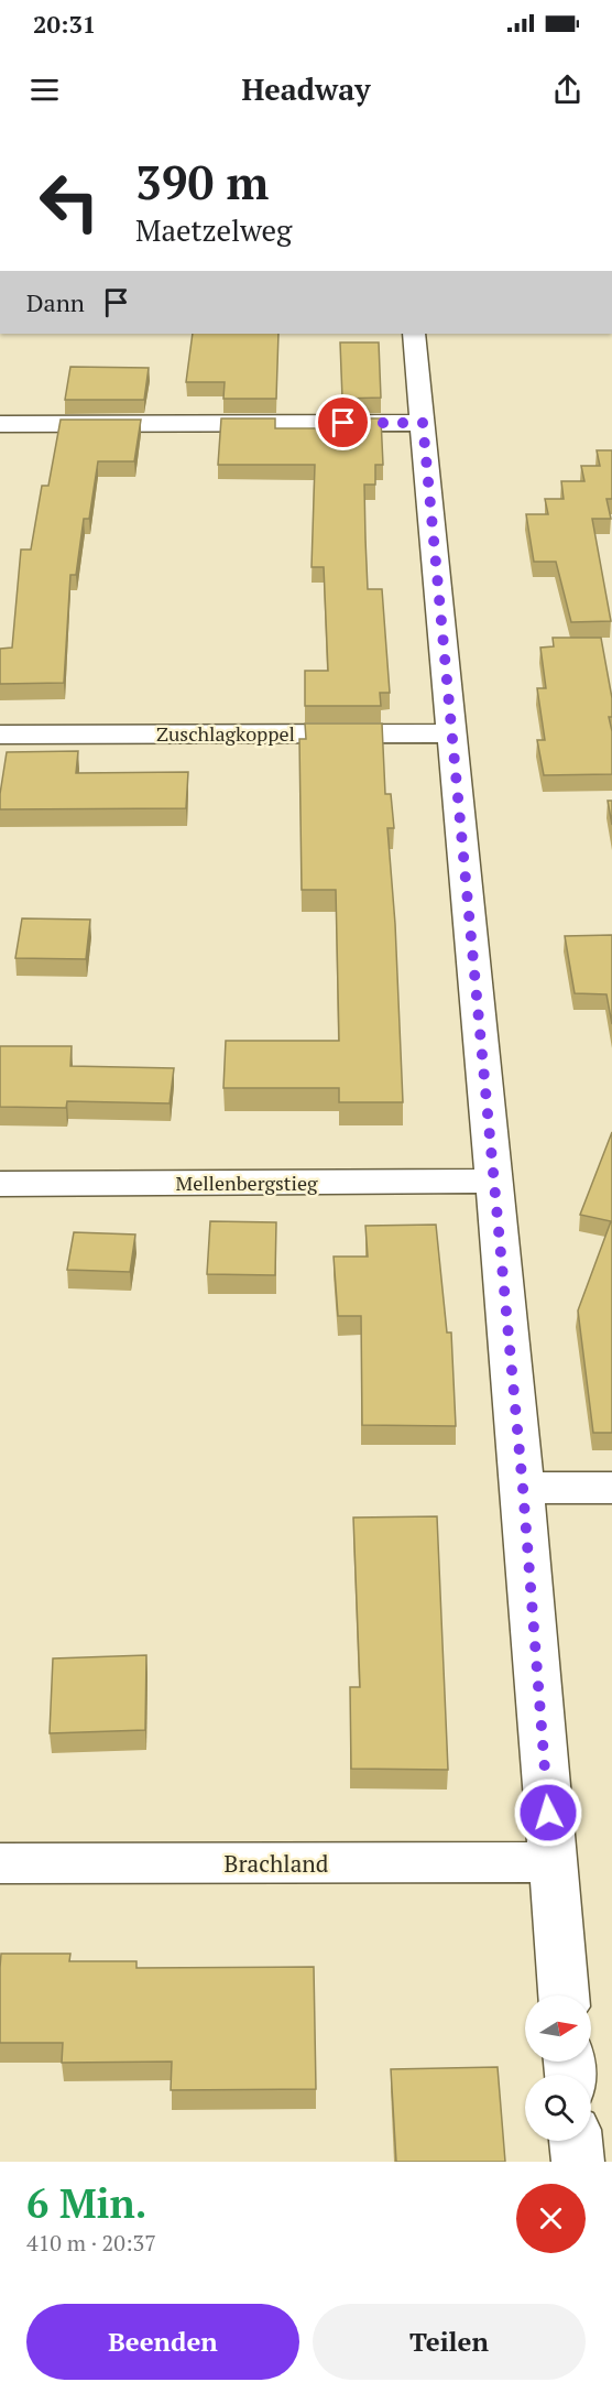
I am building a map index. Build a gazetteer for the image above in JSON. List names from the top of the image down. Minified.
{"streets":{"street":["Zuschlagkoppel","Mellenbergstieg","Brachland"]},"north":"right","page":{"status":"20:31","header":"Headway","turn":["390 m","Maetzelweg"],"then":"Dann","heading":["6 Min.","410 m · 20:37"],"buttons":["Beenden","Teilen"]}}
